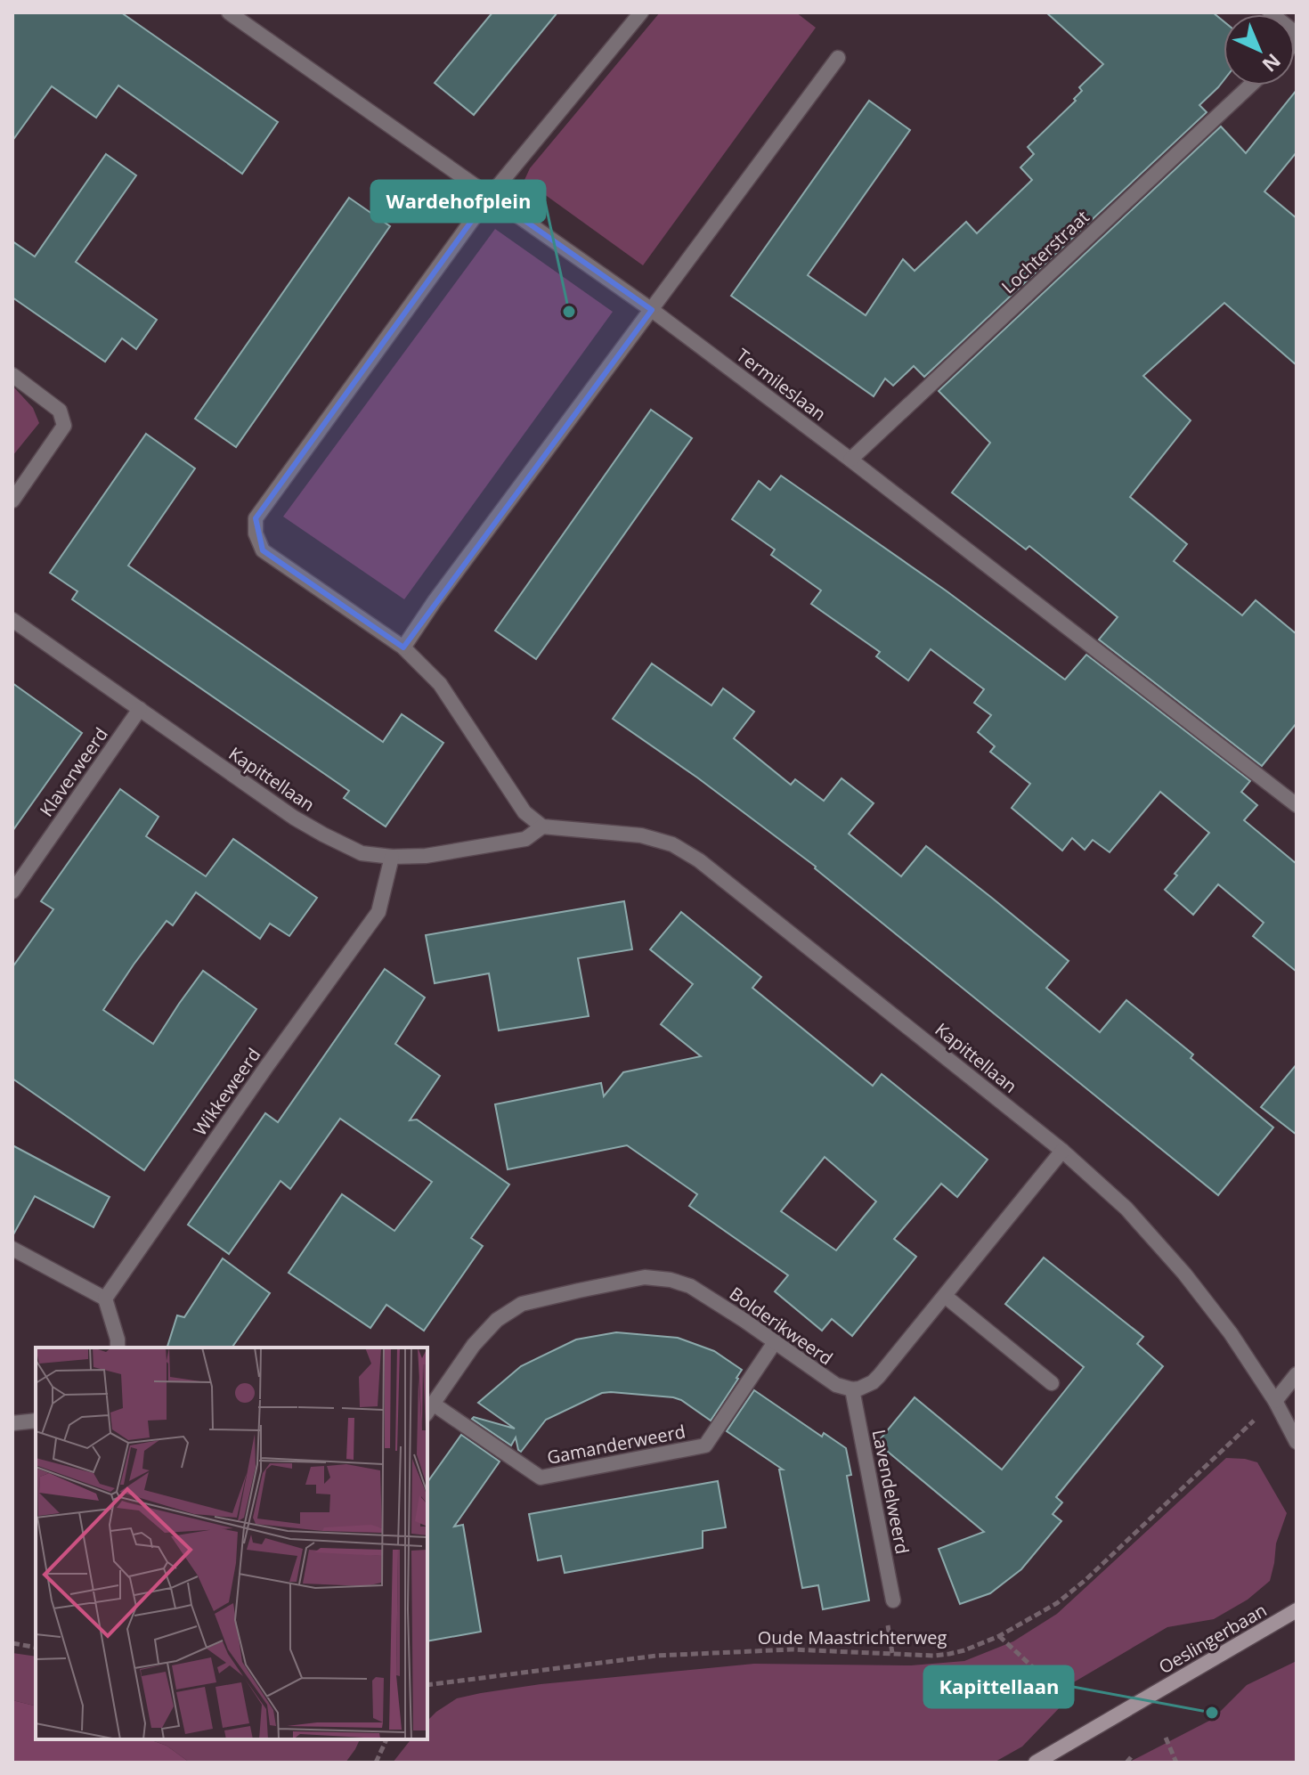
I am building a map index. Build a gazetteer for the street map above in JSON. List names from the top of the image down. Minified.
{"streets":{"main road":["Oeslingerbaan"],"street":["Lochterstraat","Termileslaan","Klaverweerd","Kapittellaan","Wikkeweerd","Bolderikweerd","Gamanderweerd","Lavendelweerd"],"path":["Oude Maastrichterweg"]},"crossings":[["Lochterstraat","Termileslaan"],["Klaverweerd","Kapittellaan"],["Kapittellaan","Wikkeweerd"],["Bolderikweerd","Gamanderweerd"],["Bolderikweerd","Lavendelweerd"]],"places":["Wardehofplein","Kapittellaan"],"north":"bottom right"}
